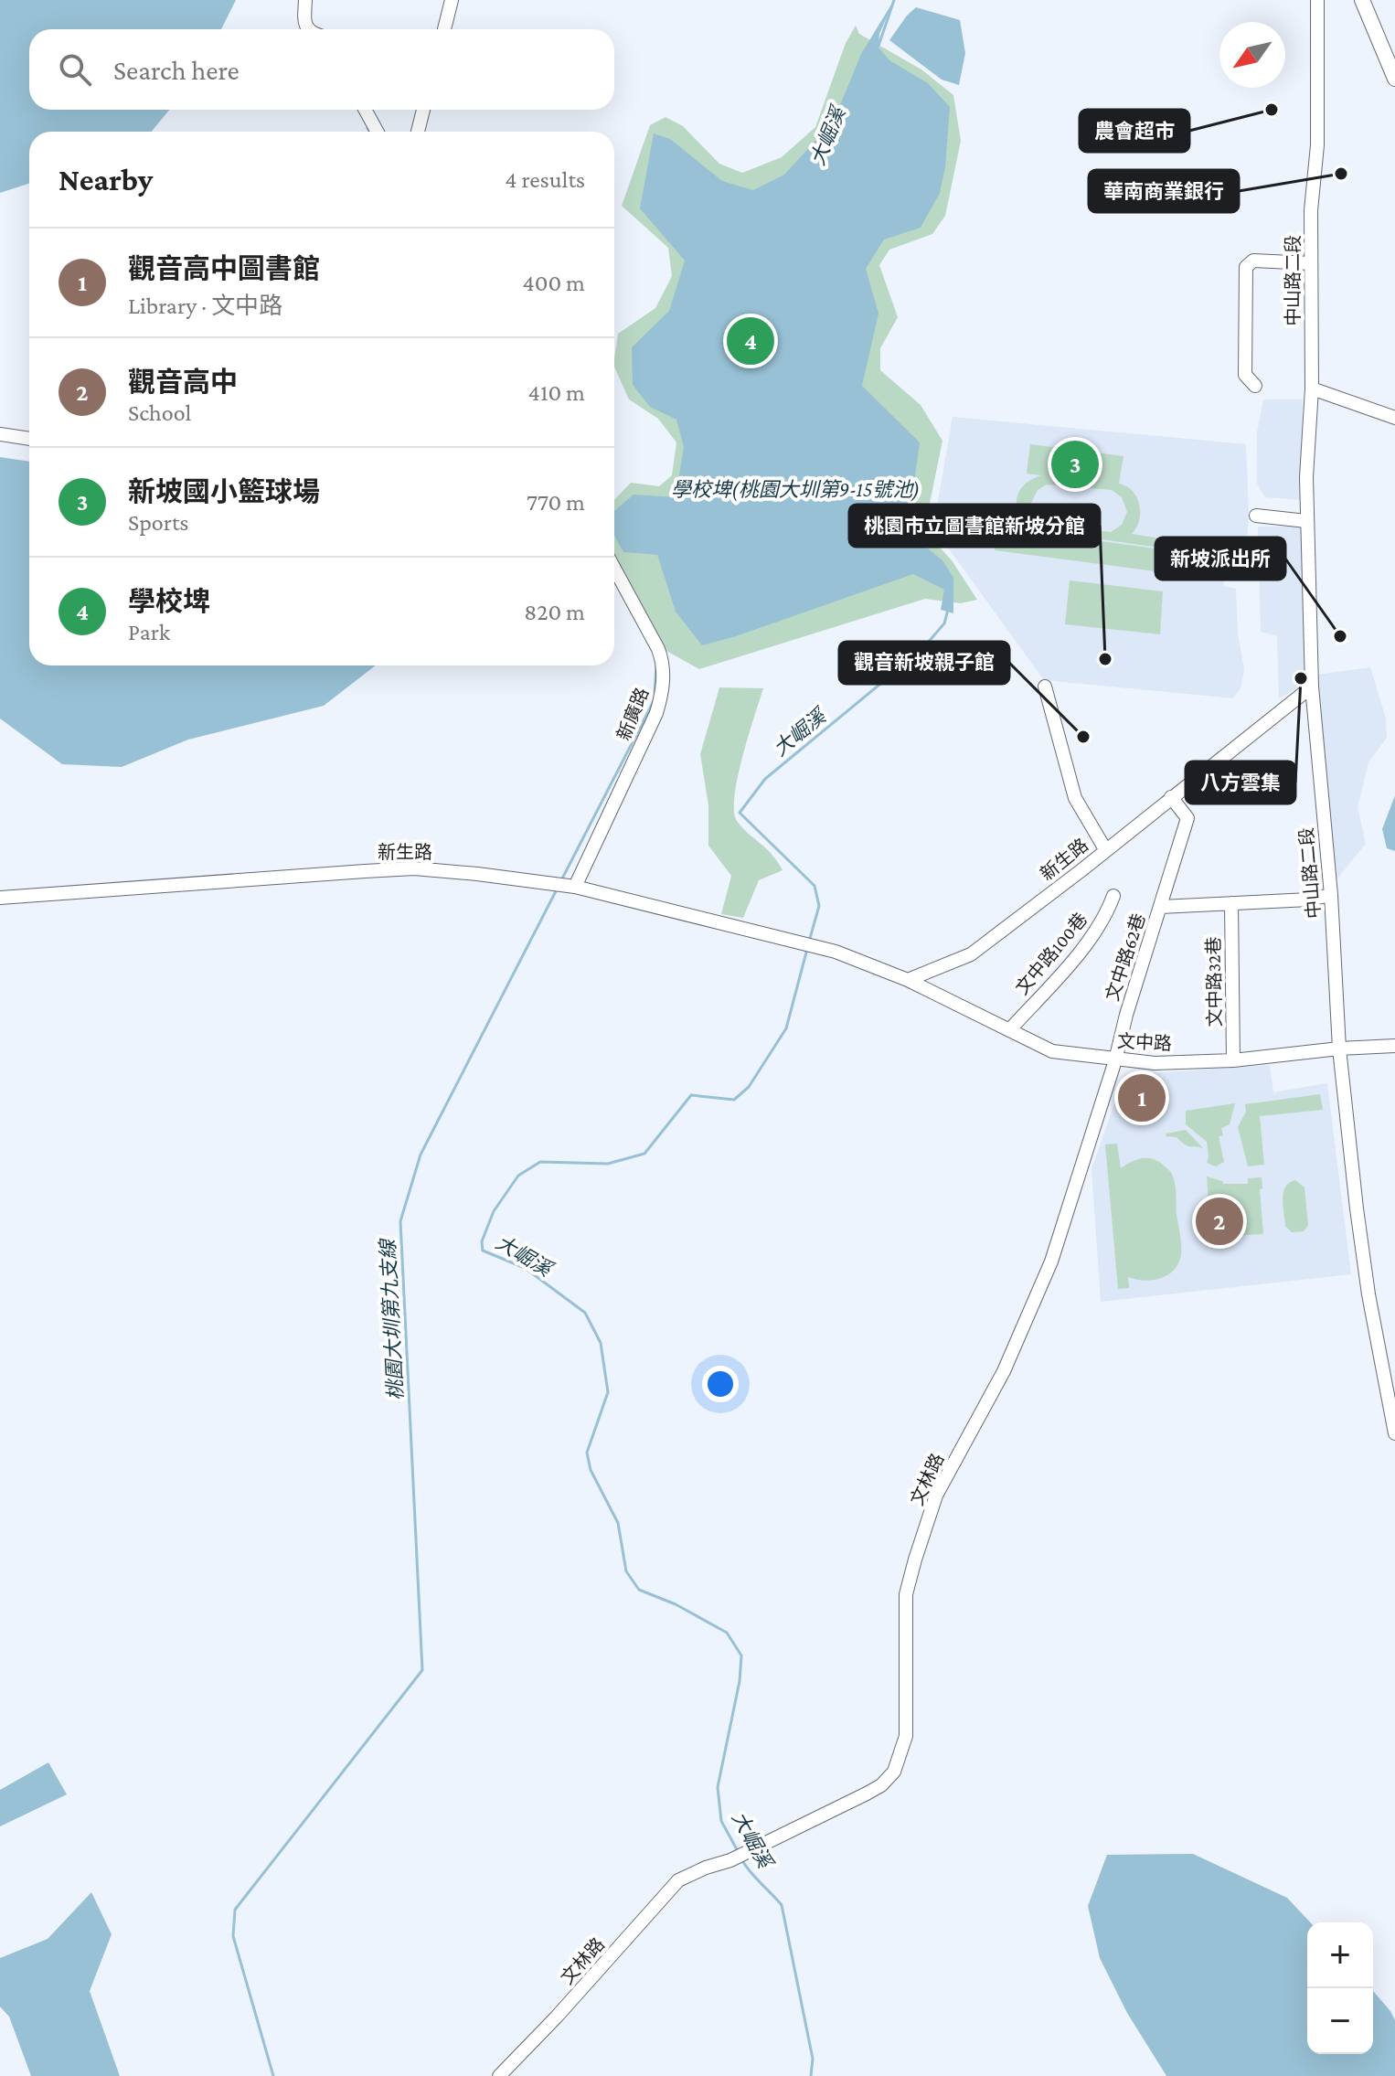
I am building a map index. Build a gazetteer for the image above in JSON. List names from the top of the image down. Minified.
{"streets":{"street":["中山路二段","新廣路","新生路","文中路100巷","文中路62巷","文中路32巷","文中路","文林路"]},"crossings":[["中山路二段","新生路"],["中山路二段","文中路"],["新廣路","新生路"],["新生路","文中路62巷"],["新生路","文中路"],["文中路100巷","文中路"],["文中路62巷","文中路"],["文中路62巷","文林路"],["文中路32巷","文中路"],["文中路","文林路"]],"water":["大崛溪","學校埤(桃園大圳第9-15號池)","桃園大圳第九支線"],"places":["農會超市","華南商業銀行","新坡派出所","桃園市立圖書館新坡分館","八方雲集","觀音新坡親子館"],"north":"bottom left","page":{"search":"Search here","heading":["Nearby","4 results"],"list":[{"mark":"1","name":"觀音高中圖書館","note":"Library · 文中路","value":"400 m"},{"mark":"2","name":"觀音高中","note":"School","value":"410 m"},{"mark":"3","name":"新坡國小籃球場","note":"Sports","value":"770 m"},{"mark":"4","name":"學校埤","note":"Park","value":"820 m"}],"pins":["4","3","1","2"],"map_buttons":["+","−"]}}
